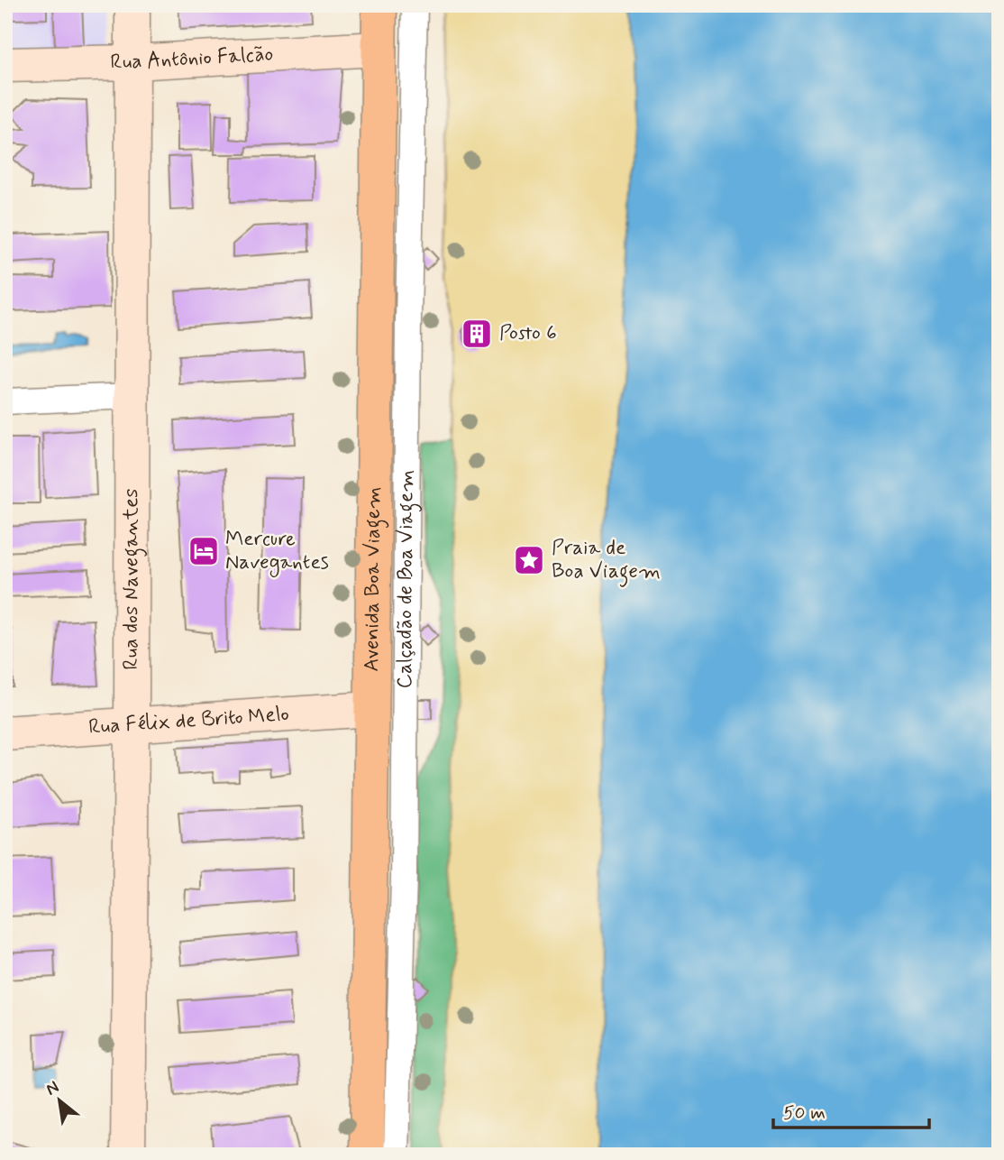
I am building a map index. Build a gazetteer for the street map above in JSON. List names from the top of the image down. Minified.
{"streets":{"main road":["Rua Antônio Falcão","Rua dos Navegantes","Avenida Boa Viagem","Rua Félix de Brito Melo"],"street":["Calçadão de Boa Viagem"]},"crossings":[["Rua Antônio Falcão","Rua dos Navegantes"],["Rua Antônio Falcão","Avenida Boa Viagem"],["Rua dos Navegantes","Rua Félix de Brito Melo"],["Avenida Boa Viagem","Rua Félix de Brito Melo"]],"places":{"building":["Posto 6"],"hotel":["Mercure Navegantes"],"place":["Praia de Boa Viagem"]},"scale_bar":"50 m","north":"top left"}
